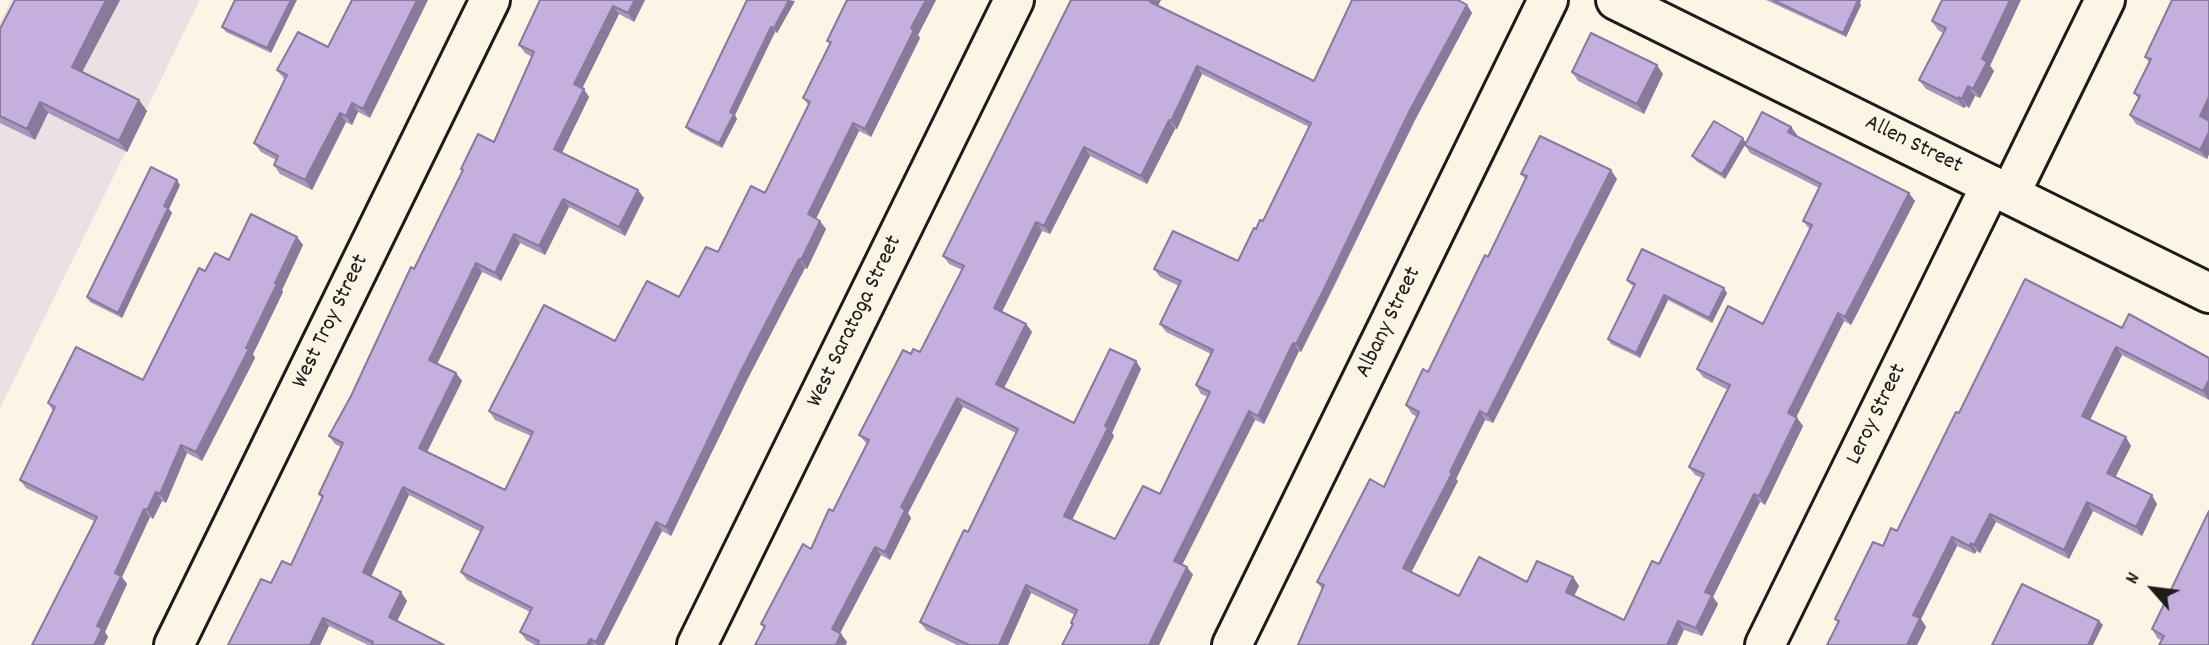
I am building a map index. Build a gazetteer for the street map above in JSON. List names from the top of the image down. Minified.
{"streets":{"street":["Allen Street","West Troy Street","West Saratoga Street","Albany Street","Leroy Street"]},"crossings":[["Allen Street","Leroy Street"]],"north":"top left"}
